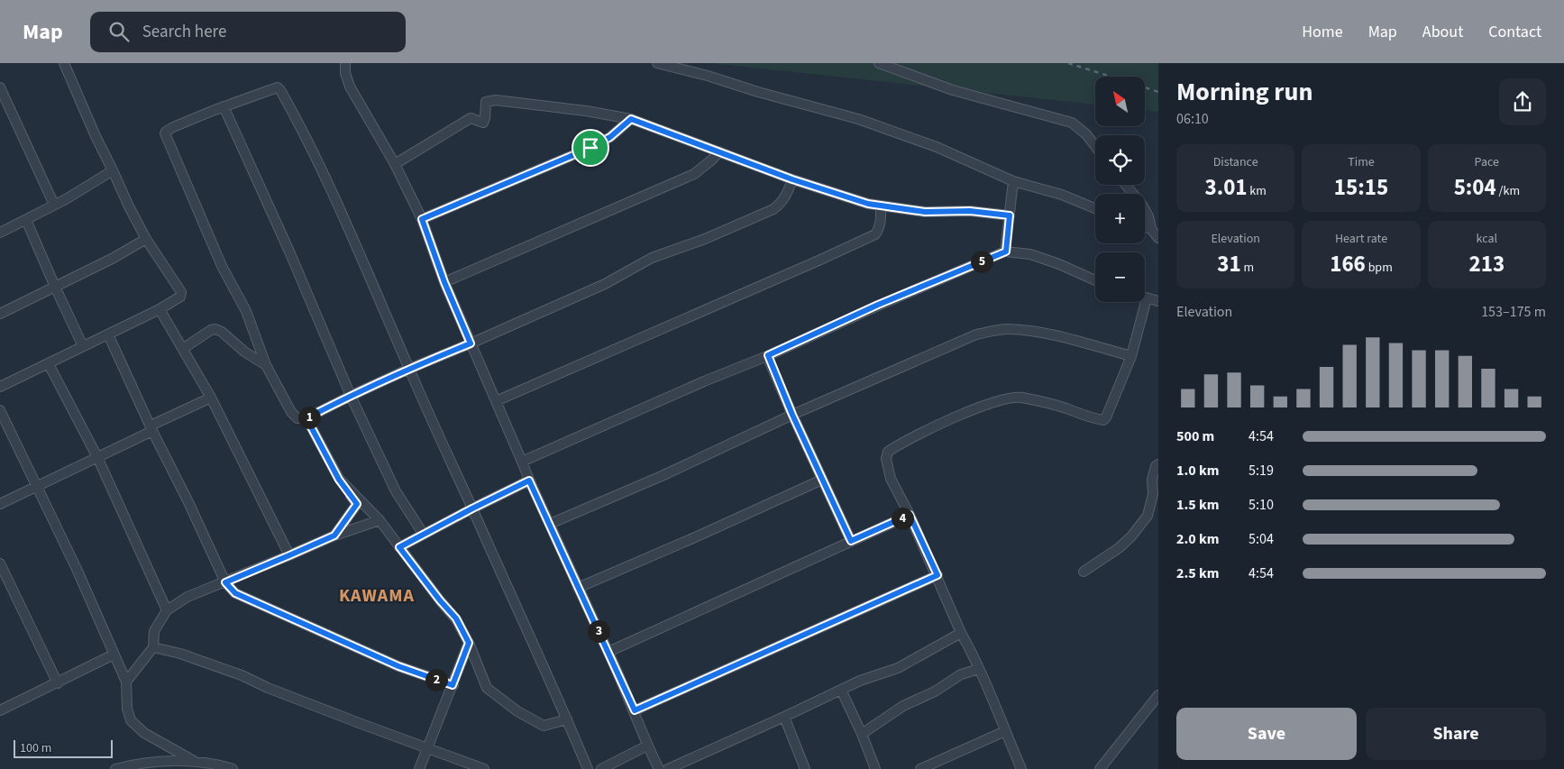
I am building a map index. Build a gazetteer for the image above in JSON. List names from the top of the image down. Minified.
{"districts":["KAWAMA"],"scale_bar":"100 m","north":"top left","page":{"header":"Map","search":"Search here","nav":["Home","Map","About","Contact"],"heading":["Morning run","06:10"],"map_buttons":["+","−"],"stats":[["Distance","3.01 km"],["Time","15:15"],["Pace","5:04 /km"],["Elevation","31 m"],["Heart rate","166 bpm"],["kcal","213"]],"pins":["5","1","4","3","2"],"chart":["Elevation","153–175 m"],"list":[{"name":"500 m","note":"4:54"},{"name":"1.0 km","note":"5:19"},{"name":"1.5 km","note":"5:10"},{"name":"2.0 km","note":"5:04"},{"name":"2.5 km","note":"4:54"}],"buttons":["Save","Share"],"scale":"100 m"}}
